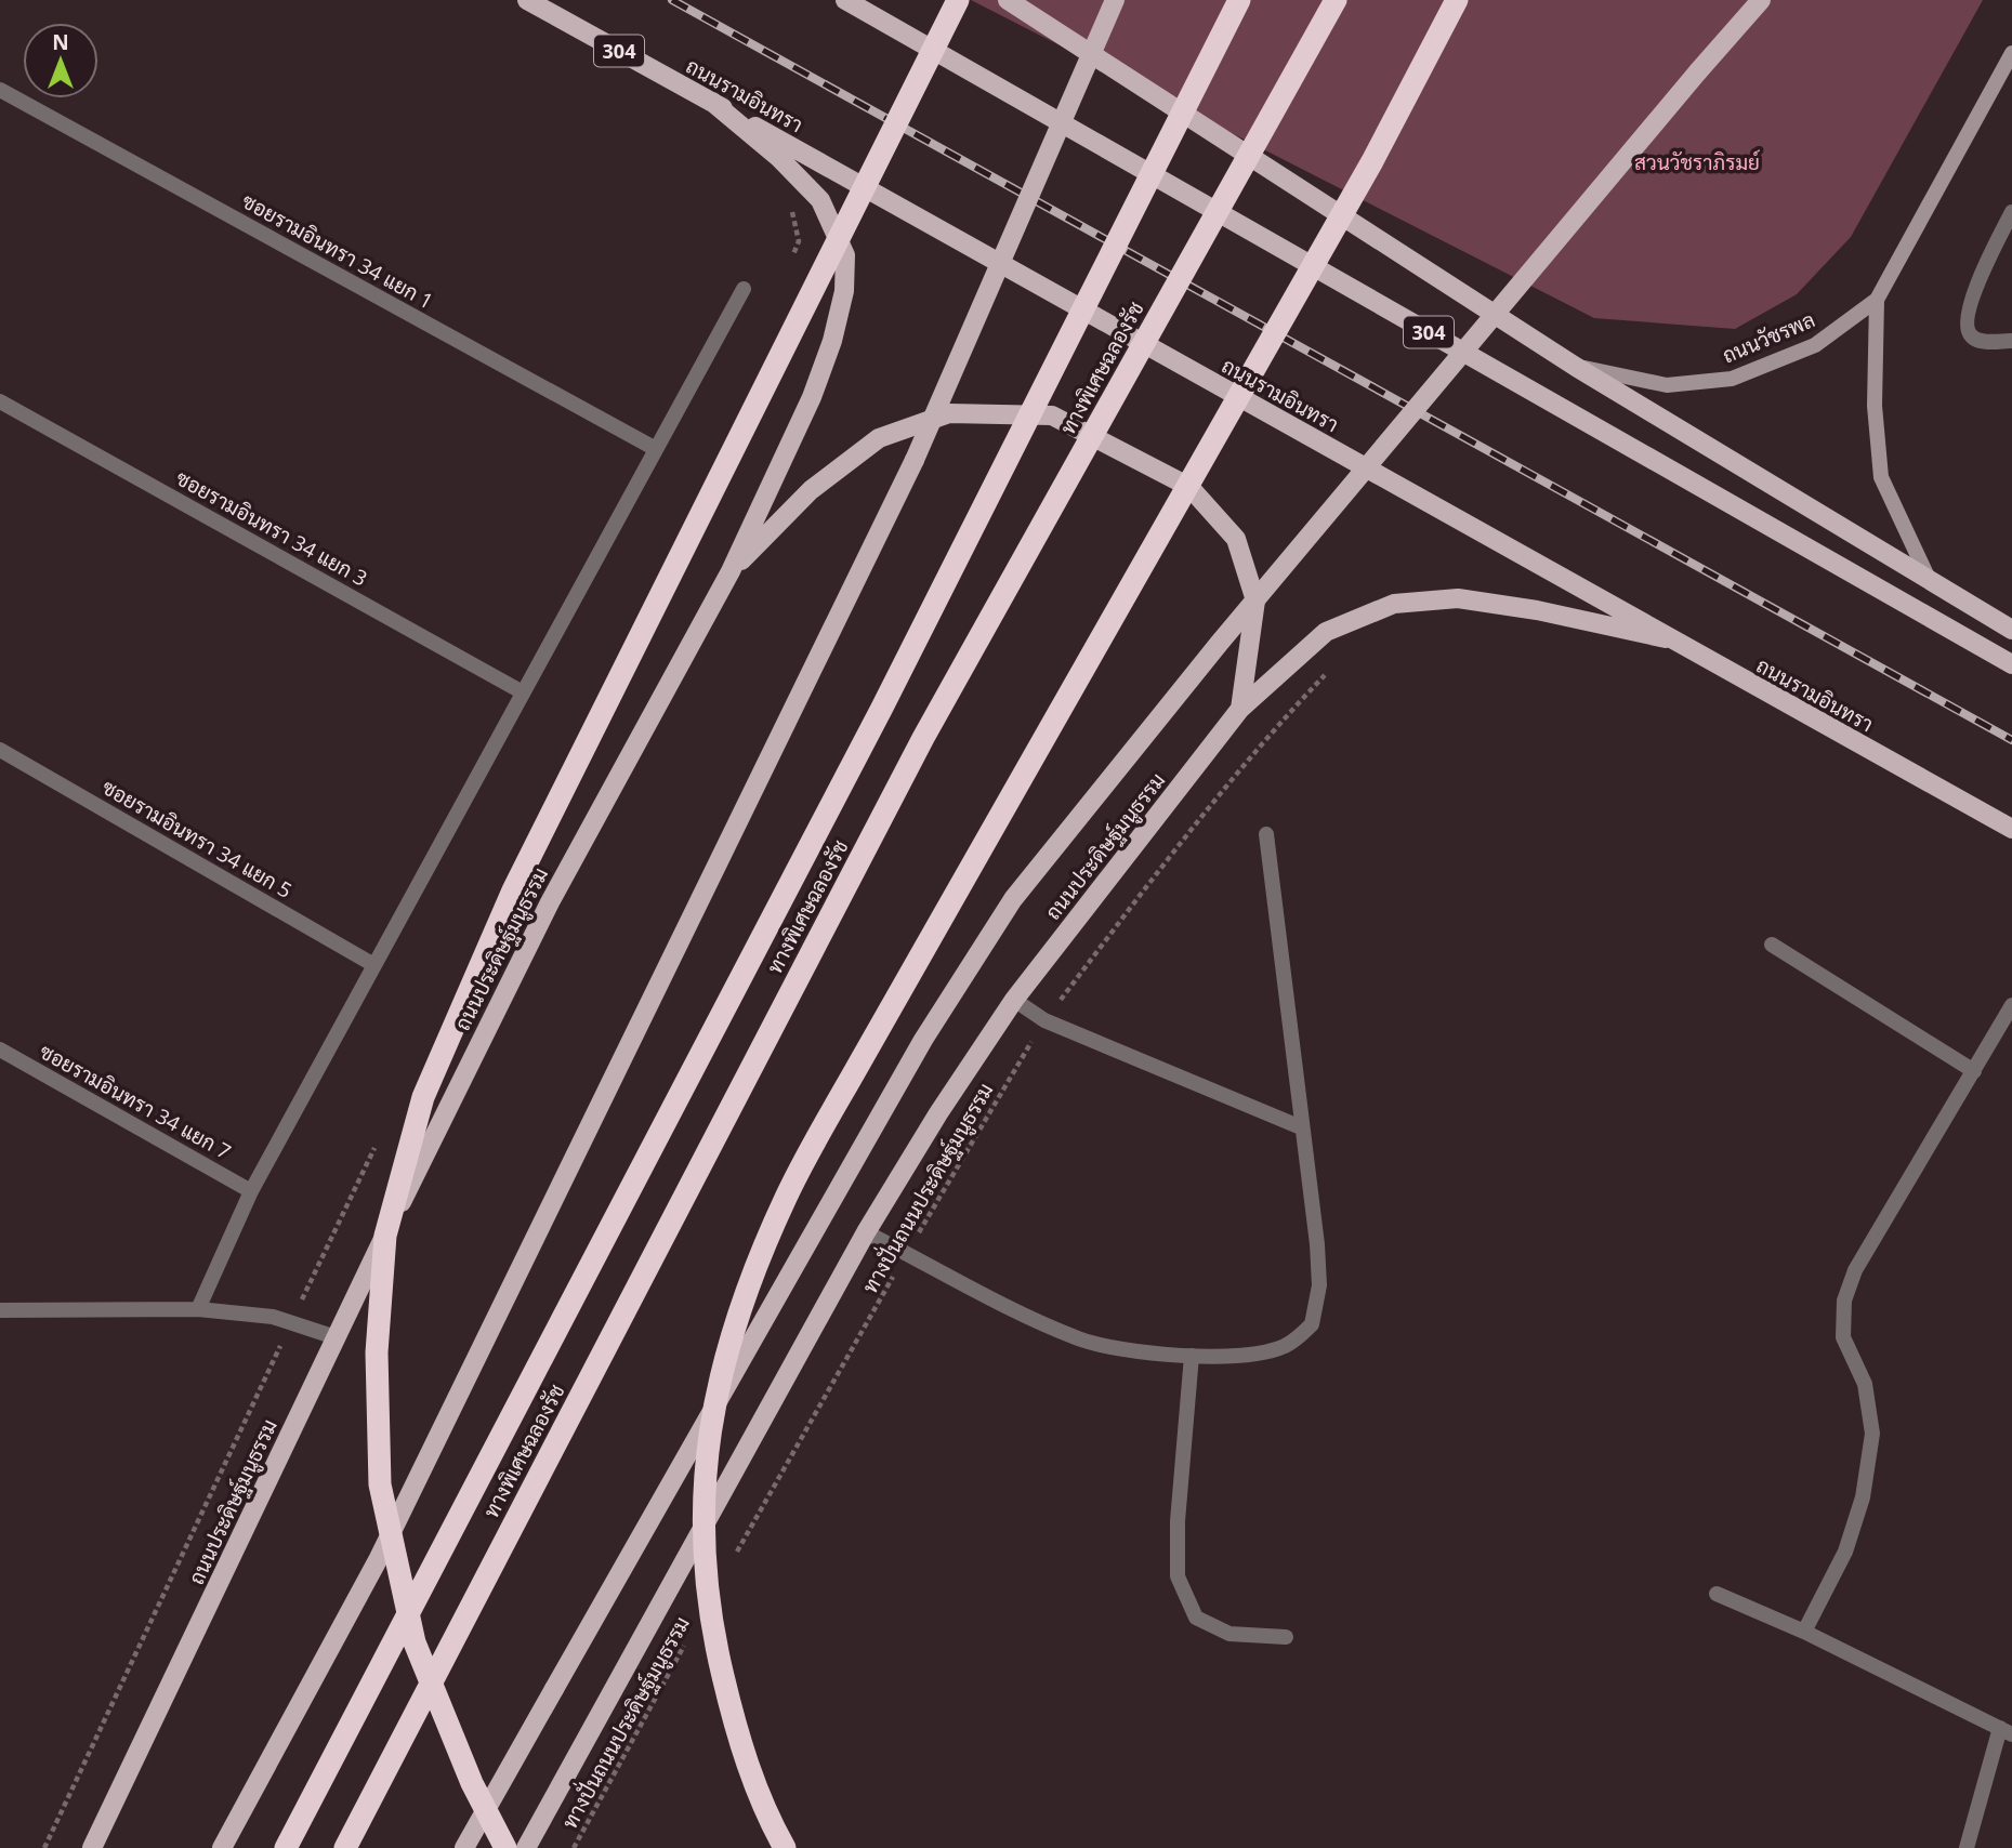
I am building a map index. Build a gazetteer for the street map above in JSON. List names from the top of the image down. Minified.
{"streets":{"highway":["ทางพิเศษฉลองรัช"],"main road":["304","ถนนรามอินทรา","ถนนวัชรพล","ถนนประดิษฐ์มนูธรรม"],"street":["ซอยรามอินทรา 34 แยก 1","ซอยรามอินทรา 34 แยก 3","ซอยรามอินทรา 34 แยก 5","ซอยรามอินทรา 34 แยก 7"],"path":["ทางปั่นถนนประดิษฐ์มนูธรรม"]},"crossings":[["ถนนรามอินทรา","ถนนประดิษฐ์มนูธรรม"]],"parks":["สวนวัชราภิรมย์"],"north":"top"}
